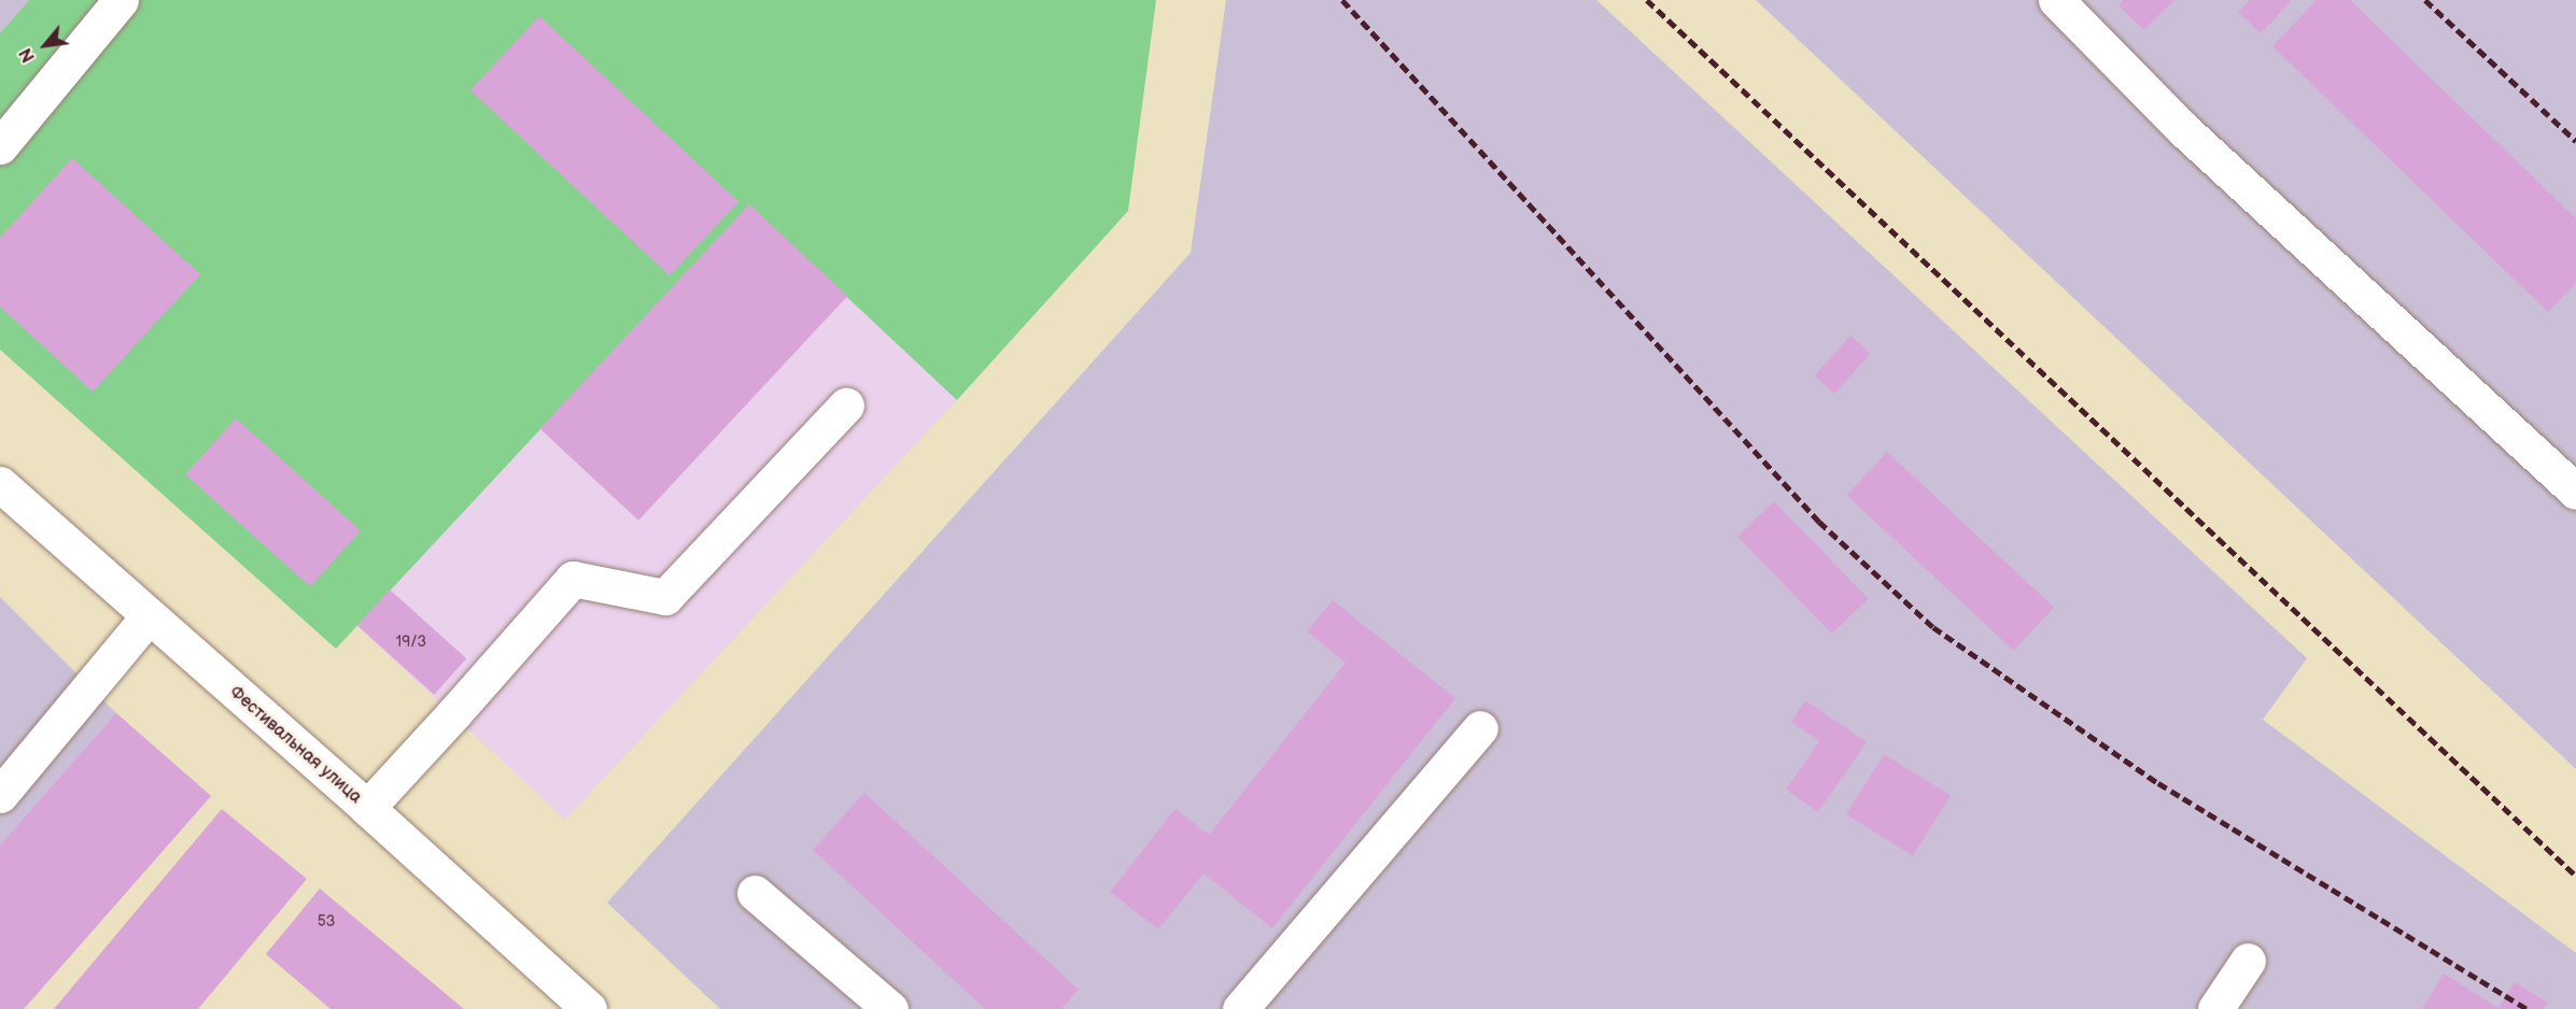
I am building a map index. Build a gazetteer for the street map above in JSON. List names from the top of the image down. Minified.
{"streets":{"main road":["Фестивальная улица"]},"house_numbers":["19/3","53"],"north":"bottom left"}
